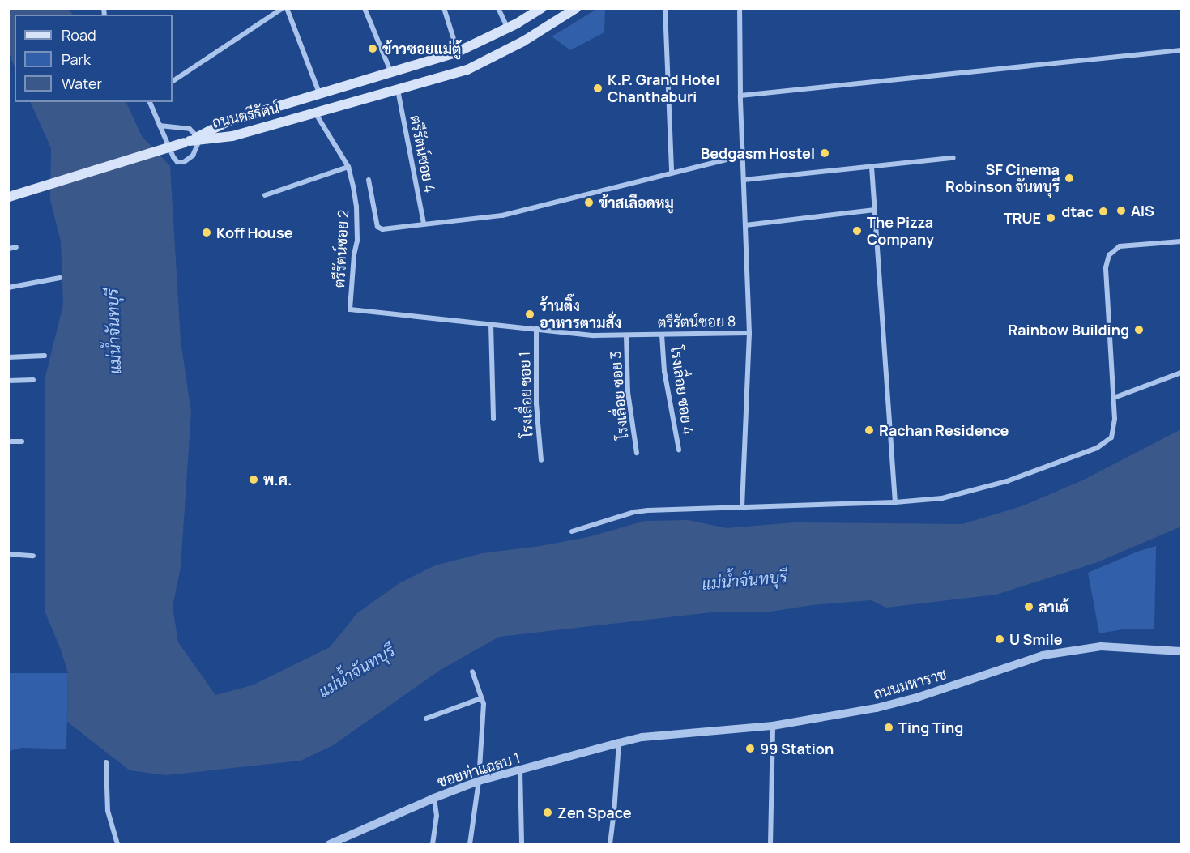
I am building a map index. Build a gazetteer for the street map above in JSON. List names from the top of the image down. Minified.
{"streets":{"main road":["ถนนตรีรัตน์"],"street":["ตรีรัตน์ซอย 4","ตรีรัตน์ซอย 2","ตรีรัตน์ซอย 8","โรงเลื่อย ซอย 4","โรงเลื่อย ซอย 1","โรงเลื่อย ซอย 3","ถนนมหาราช","ซอยท่าแฉลบ 1"]},"crossings":[["ถนนตรีรัตน์","ตรีรัตน์ซอย 4"],["ถนนตรีรัตน์","ตรีรัตน์ซอย 2"],["ตรีรัตน์ซอย 2","ตรีรัตน์ซอย 8"],["ตรีรัตน์ซอย 8","โรงเลื่อย ซอย 4"],["ตรีรัตน์ซอย 8","โรงเลื่อย ซอย 1"],["ตรีรัตน์ซอย 8","โรงเลื่อย ซอย 3"],["ถนนมหาราช","ซอยท่าแฉลบ 1"]],"water":["แม่น้ำจันทบุรี"],"places":["ข้าวซอยแม่ตู้","K.P. Grand Hotel Chanthaburi","Bedgasm Hostel","SF Cinema Robinson จันทบุรี","ข้าสเลือดหมู","AIS","dtac","TRUE","The Pizza Company","Koff House","ร้านติ๊ง อาหารตามสั่ง","Rainbow Building","Rachan Residence","พ.ศ.","ลาเต้","U Smile","Ting Ting","99 Station","Zen Space"],"legend":["Road","Park","Water"]}
